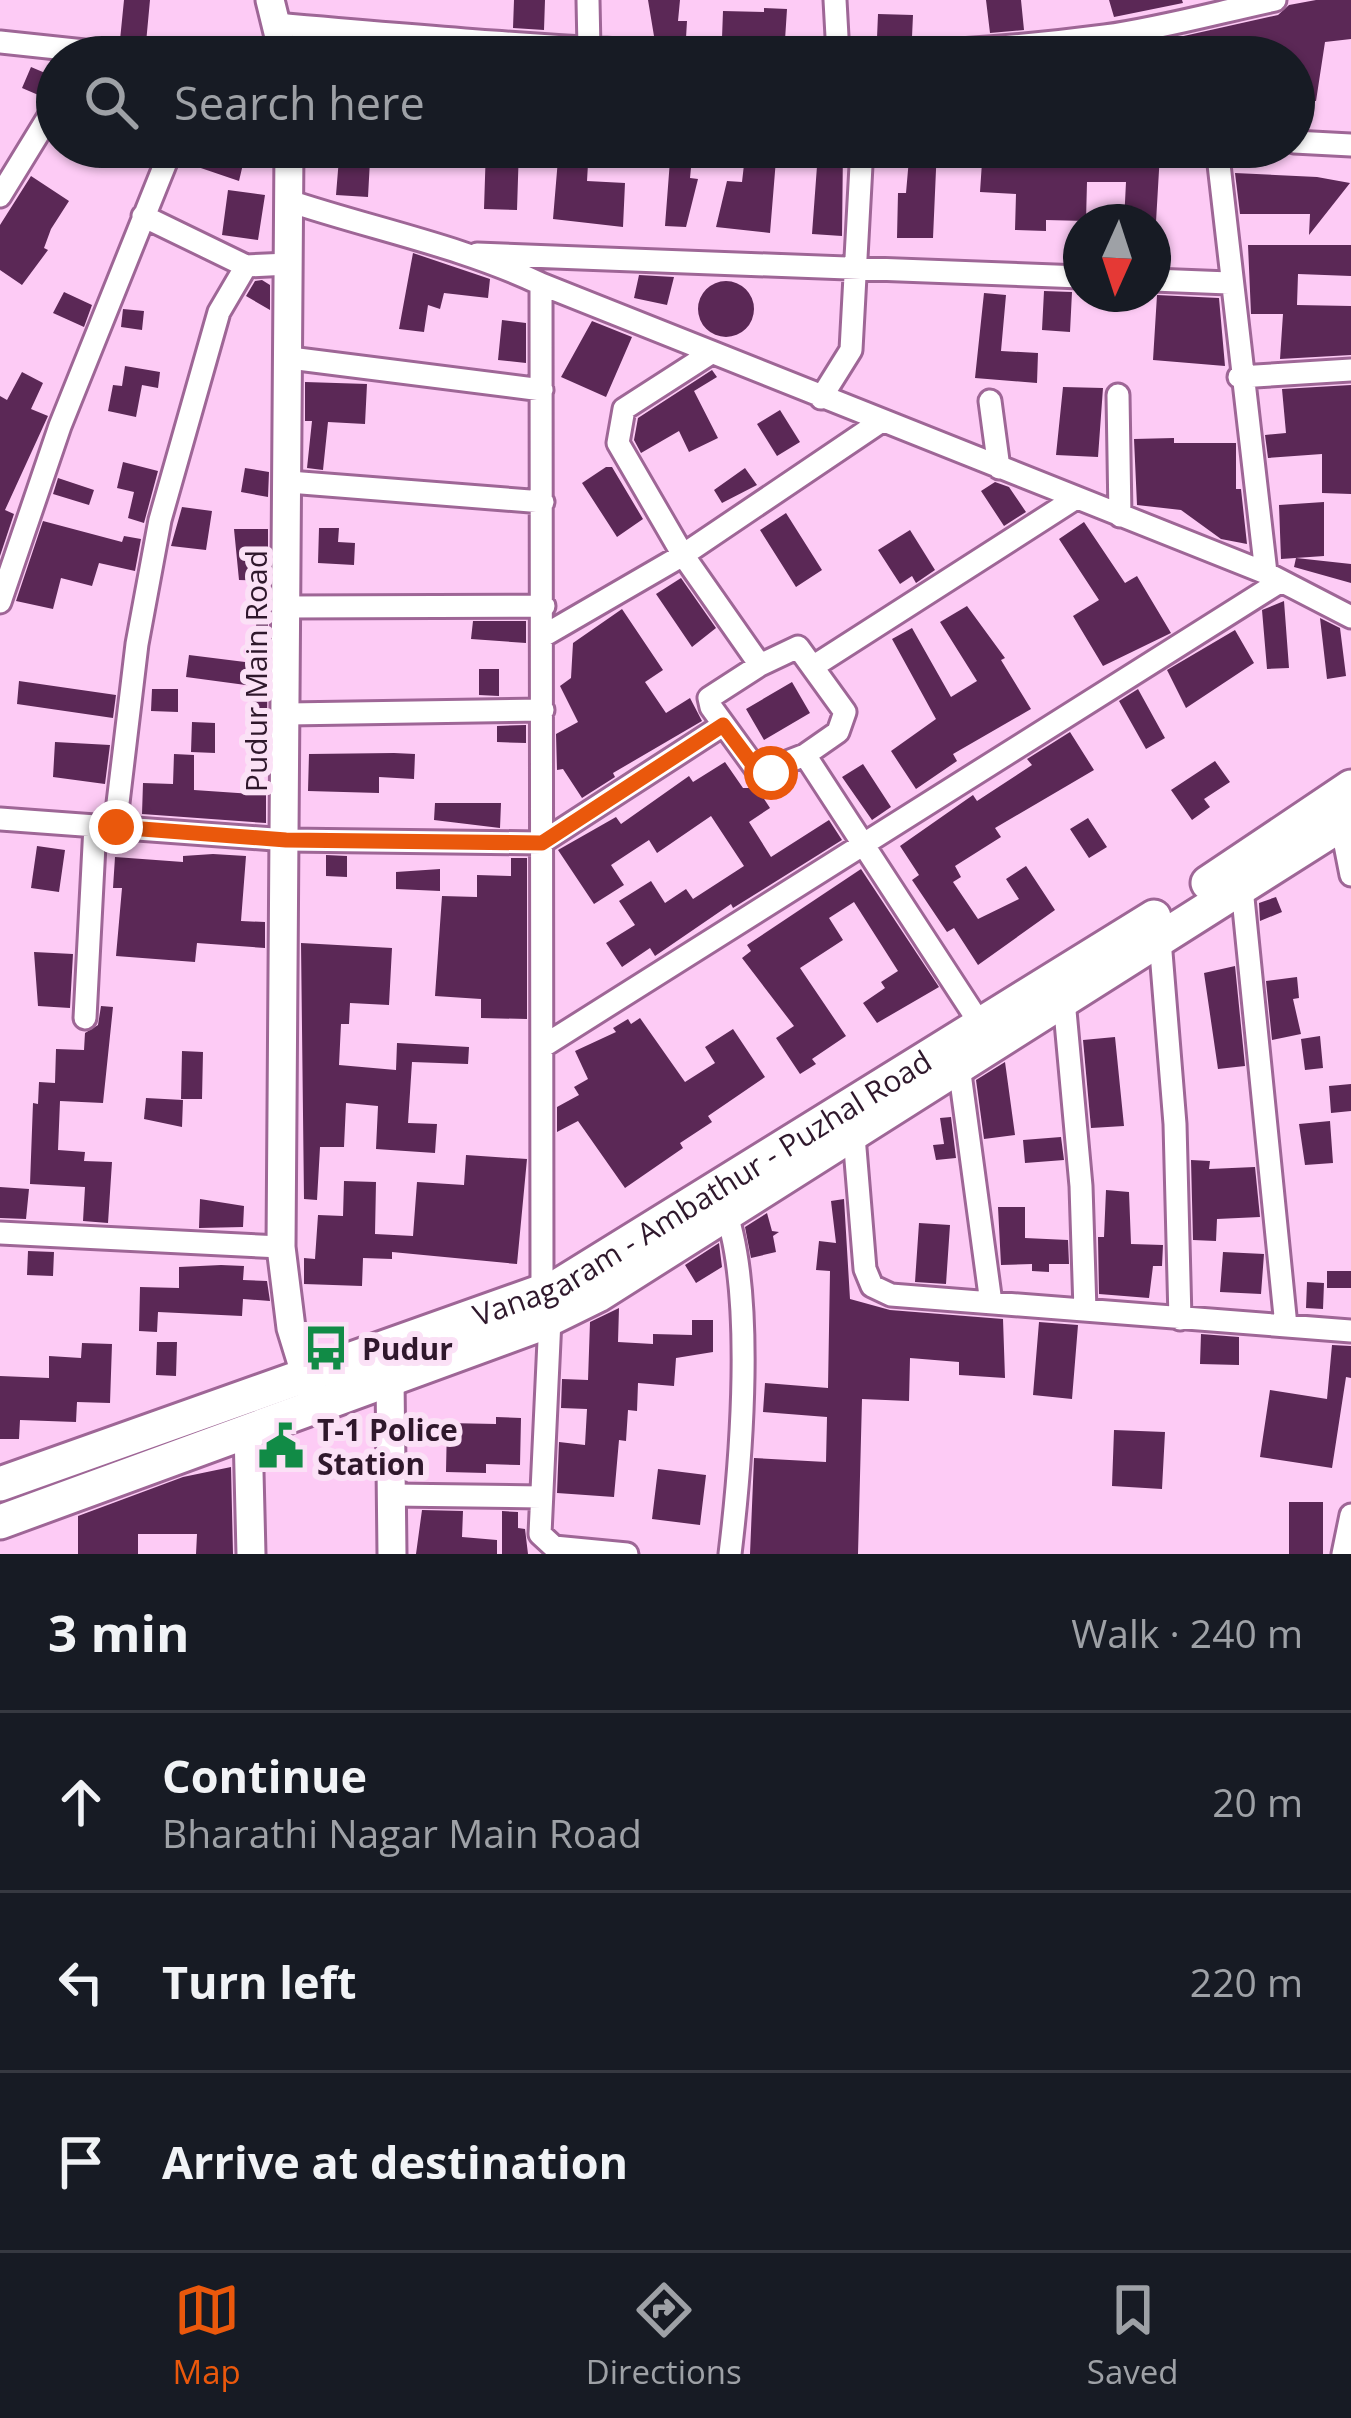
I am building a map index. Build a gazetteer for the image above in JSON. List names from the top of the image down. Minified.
{"streets":{"main road":["Vanagaram - Ambathur - Puzhal Road"],"street":["Pudur Main Road"]},"crossings":[["Pudur Main Road","Vanagaram - Ambathur - Puzhal Road"]],"places":{"bus stop":["Pudur"],"public building":["T-1 Police Station"]},"north":"bottom","page":{"search":"Search here","heading":["3 min","Walk · 240 m"],"list":[["Continue","Bharathi Nagar Main Road","20 m"],["Turn left","220 m"],"Arrive at destination"],"nav":["Map","Directions","Saved"]}}
